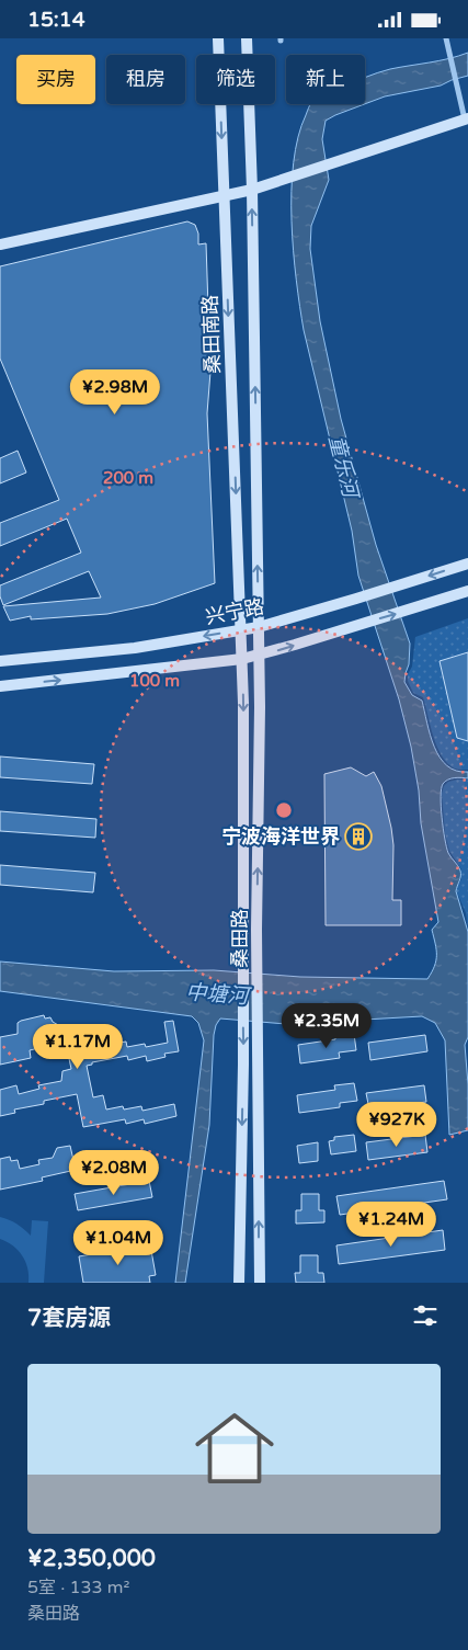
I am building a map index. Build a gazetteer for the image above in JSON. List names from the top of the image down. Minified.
{"streets":{"main road":["桑田南路","兴宁路","桑田路"]},"crossings":[["桑田南路","兴宁路"],["桑田南路","桑田路"],["兴宁路","桑田路"]],"water":["童乐河","中塘河"],"places":{"building":["宁波海洋世界"]},"page":{"status":"15:14","chip":["买房","租房","筛选","新上"],"price":["¥2.98M","¥2.35M","¥1.17M","¥927K","¥2.08M","¥1.24M","¥1.04M"],"heading":"7套房源","list":[{"name":"¥2,350,000","note":"5室 · 133 m² · 桑田路"}]},"rings":["200 m","100 m"]}
